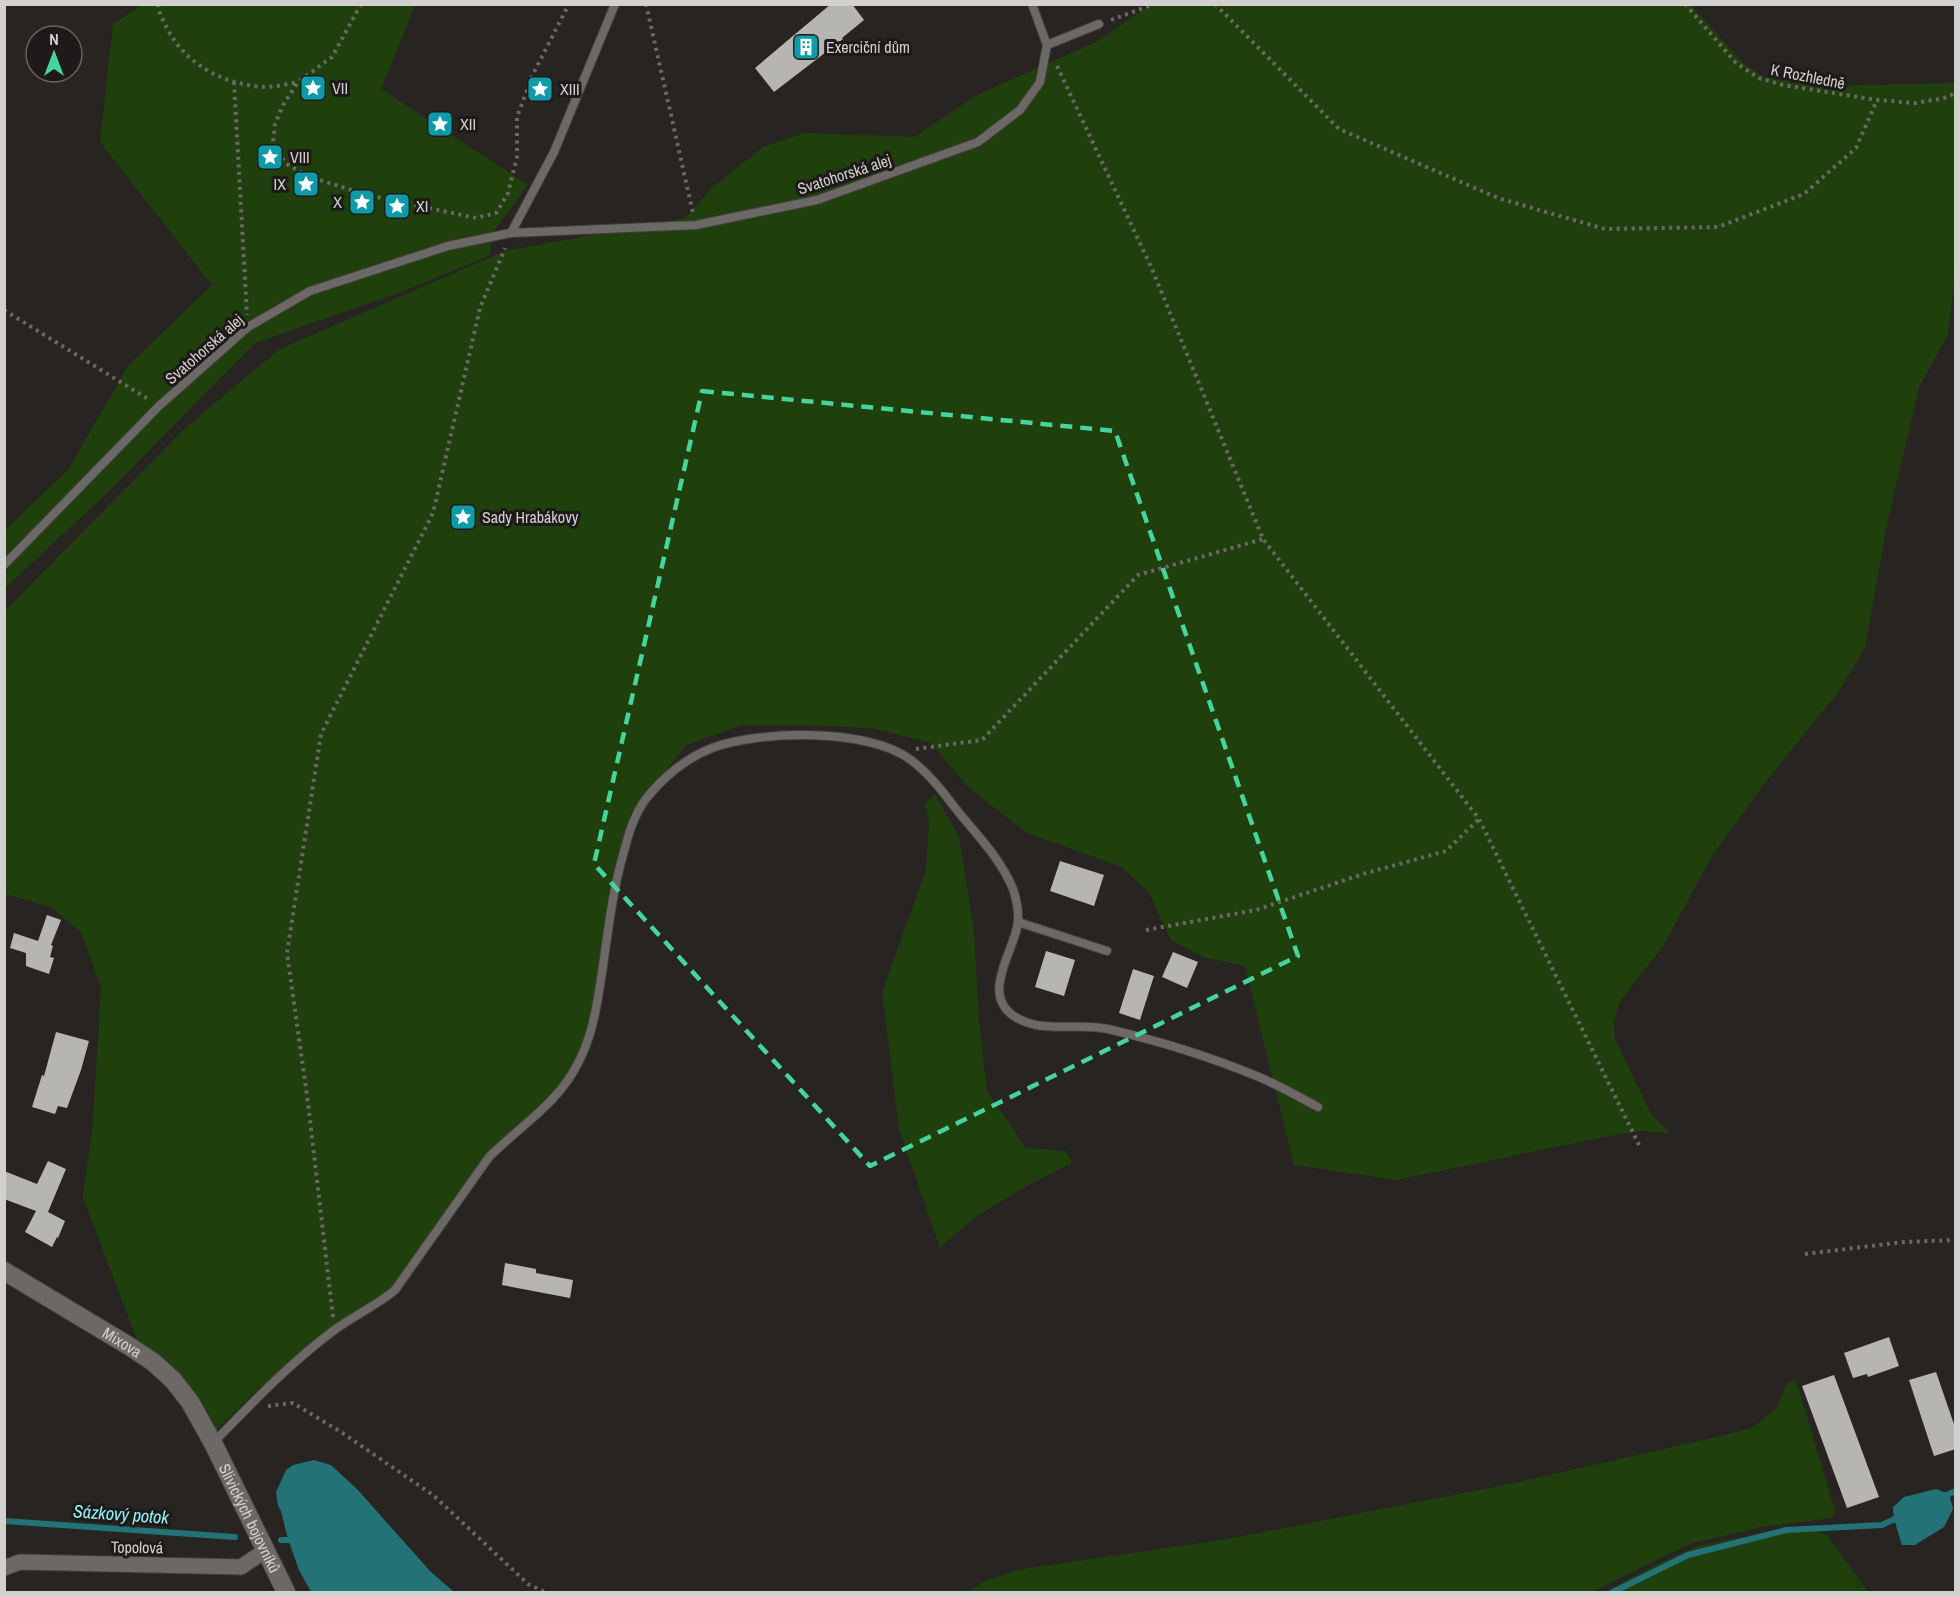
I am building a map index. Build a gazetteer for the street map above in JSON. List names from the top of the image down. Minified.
{"streets":{"street":["Mixova","Slivických bojovníků","Topolová"],"lane":["Svatohorská alej"],"path":["K Rozhledně"]},"crossings":[["Mixova","Slivických bojovníků"],["Slivických bojovníků","Topolová"]],"water":["Sázkový potok"],"places":{"building":["Exerciční dům"],"place":["VII","XIII","XII","VIII","IX","X","XI","Sady Hrabákovy"]},"north":"top"}
